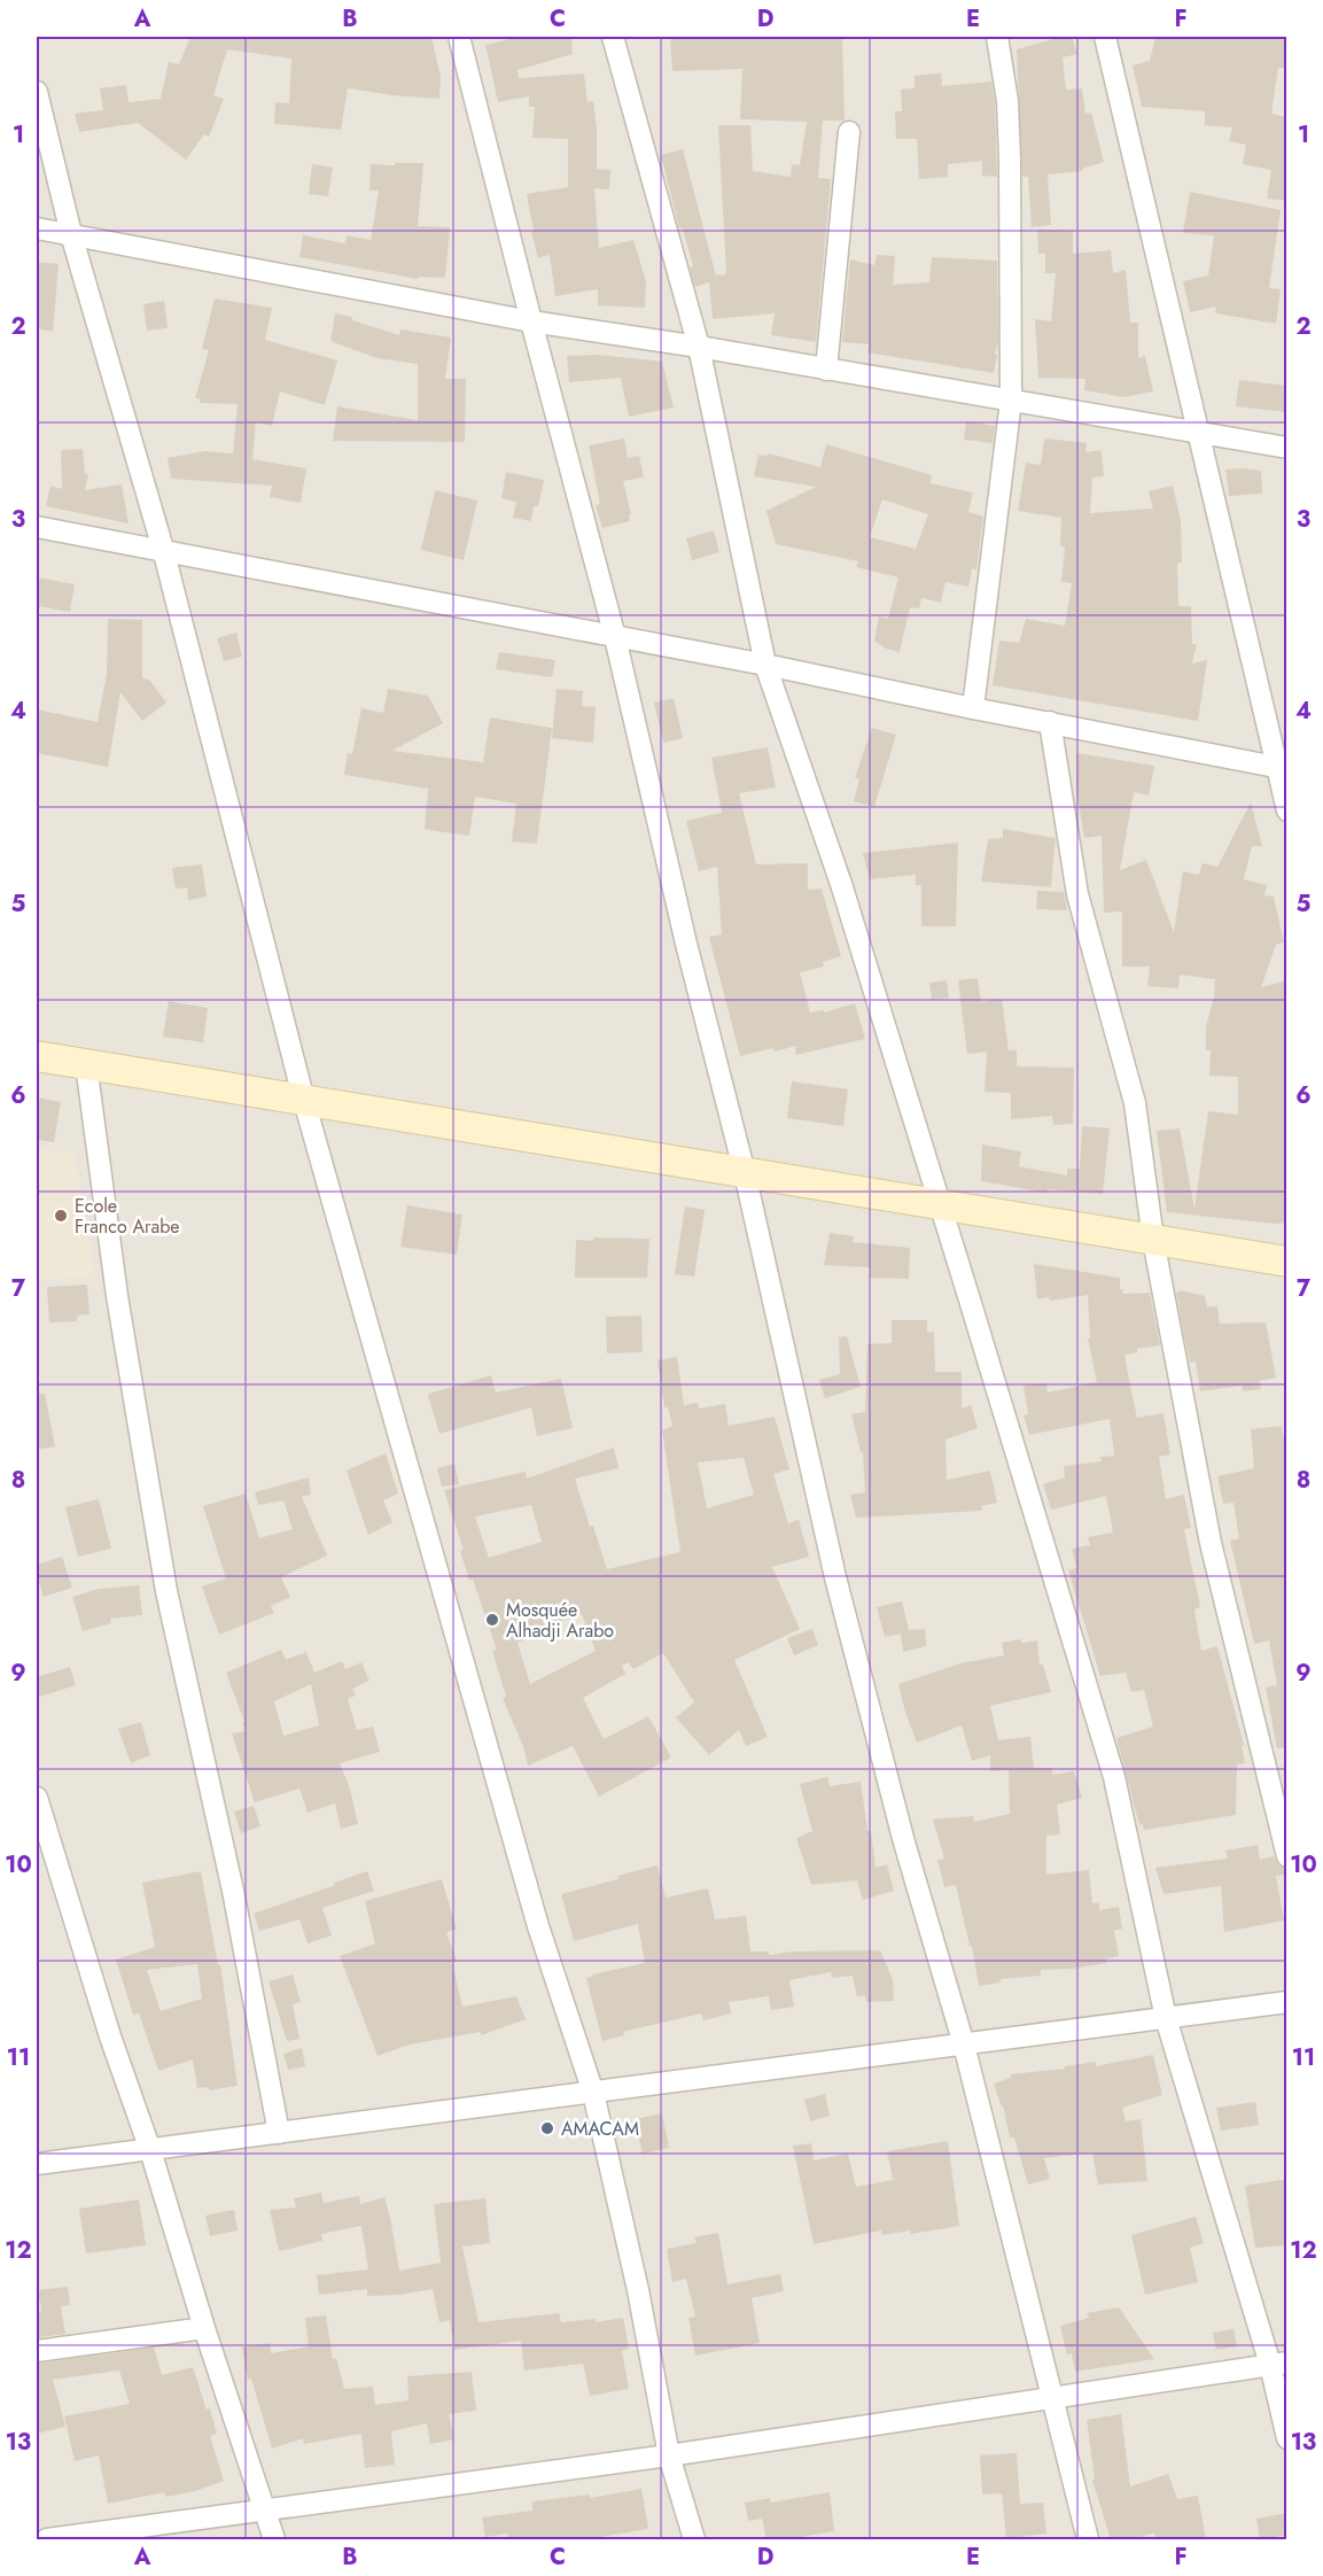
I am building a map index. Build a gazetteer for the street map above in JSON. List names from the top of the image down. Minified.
{"places":["Ecole Franco Arabe","Mosquée Alhadji Arabo","AMACAM"],"grid":{"columns":["A","B","C","D","E","F"],"rows":["1","2","3","4","5","6","7","8","9","10","11","12","13"]}}
